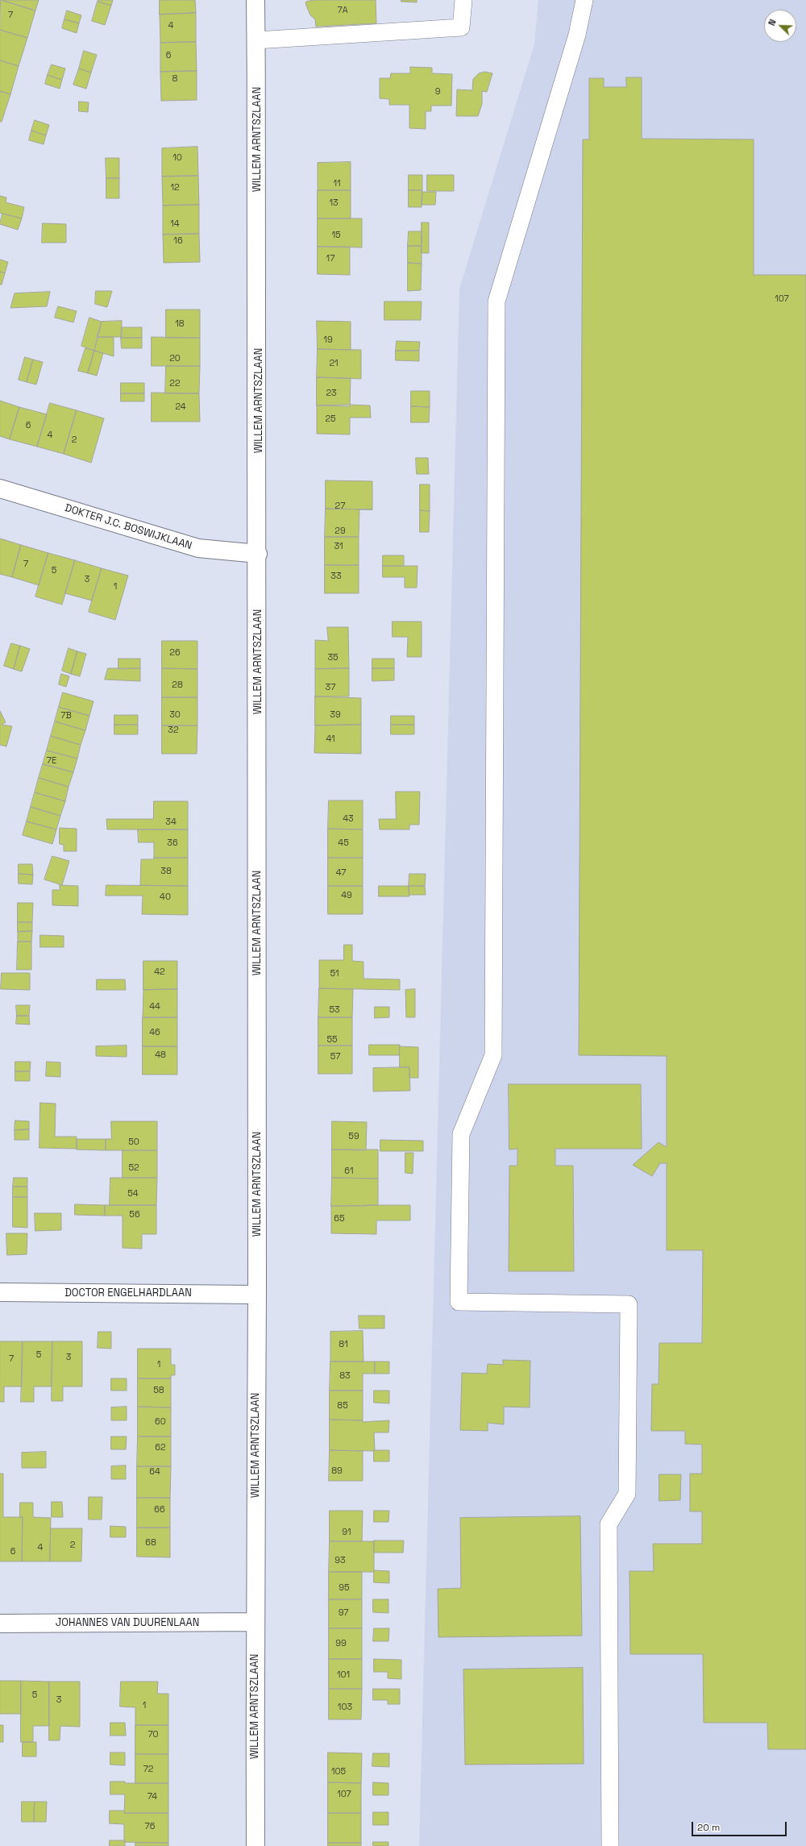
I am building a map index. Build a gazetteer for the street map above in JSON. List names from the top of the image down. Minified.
{"streets":{"street":["WILLEM ARNTSZLAAN","DOKTER J.C. BOSWIJKLAAN","DOCTOR ENGELHARDLAAN","JOHANNES VAN DUURENLAAN"]},"crossings":[["WILLEM ARNTSZLAAN","DOKTER J.C. BOSWIJKLAAN"],["WILLEM ARNTSZLAAN","DOCTOR ENGELHARDLAAN"],["WILLEM ARNTSZLAAN","JOHANNES VAN DUURENLAAN"]],"house_numbers":["7A","7","4","6","8","9","10","11","12","13","14","15","16","17","107","18","19","20","21","22","23","24","25","6","4","2","27","29","31","7","5","33","3","1","26","35","28","37","30","39","7B","32","41","7E","43","34","36","45","38","47","49","40","42","51","44","53","46","55","48","57","59","50","52","61","54","56","65","81","5","3","7","1","83","58","85","60","62","89","64","66","91","68","2","4","6","93","95","97","99","101","5","3","1","103","70","72","105","107","74","76"],"scale_bar":"20 m","north":"top left"}
